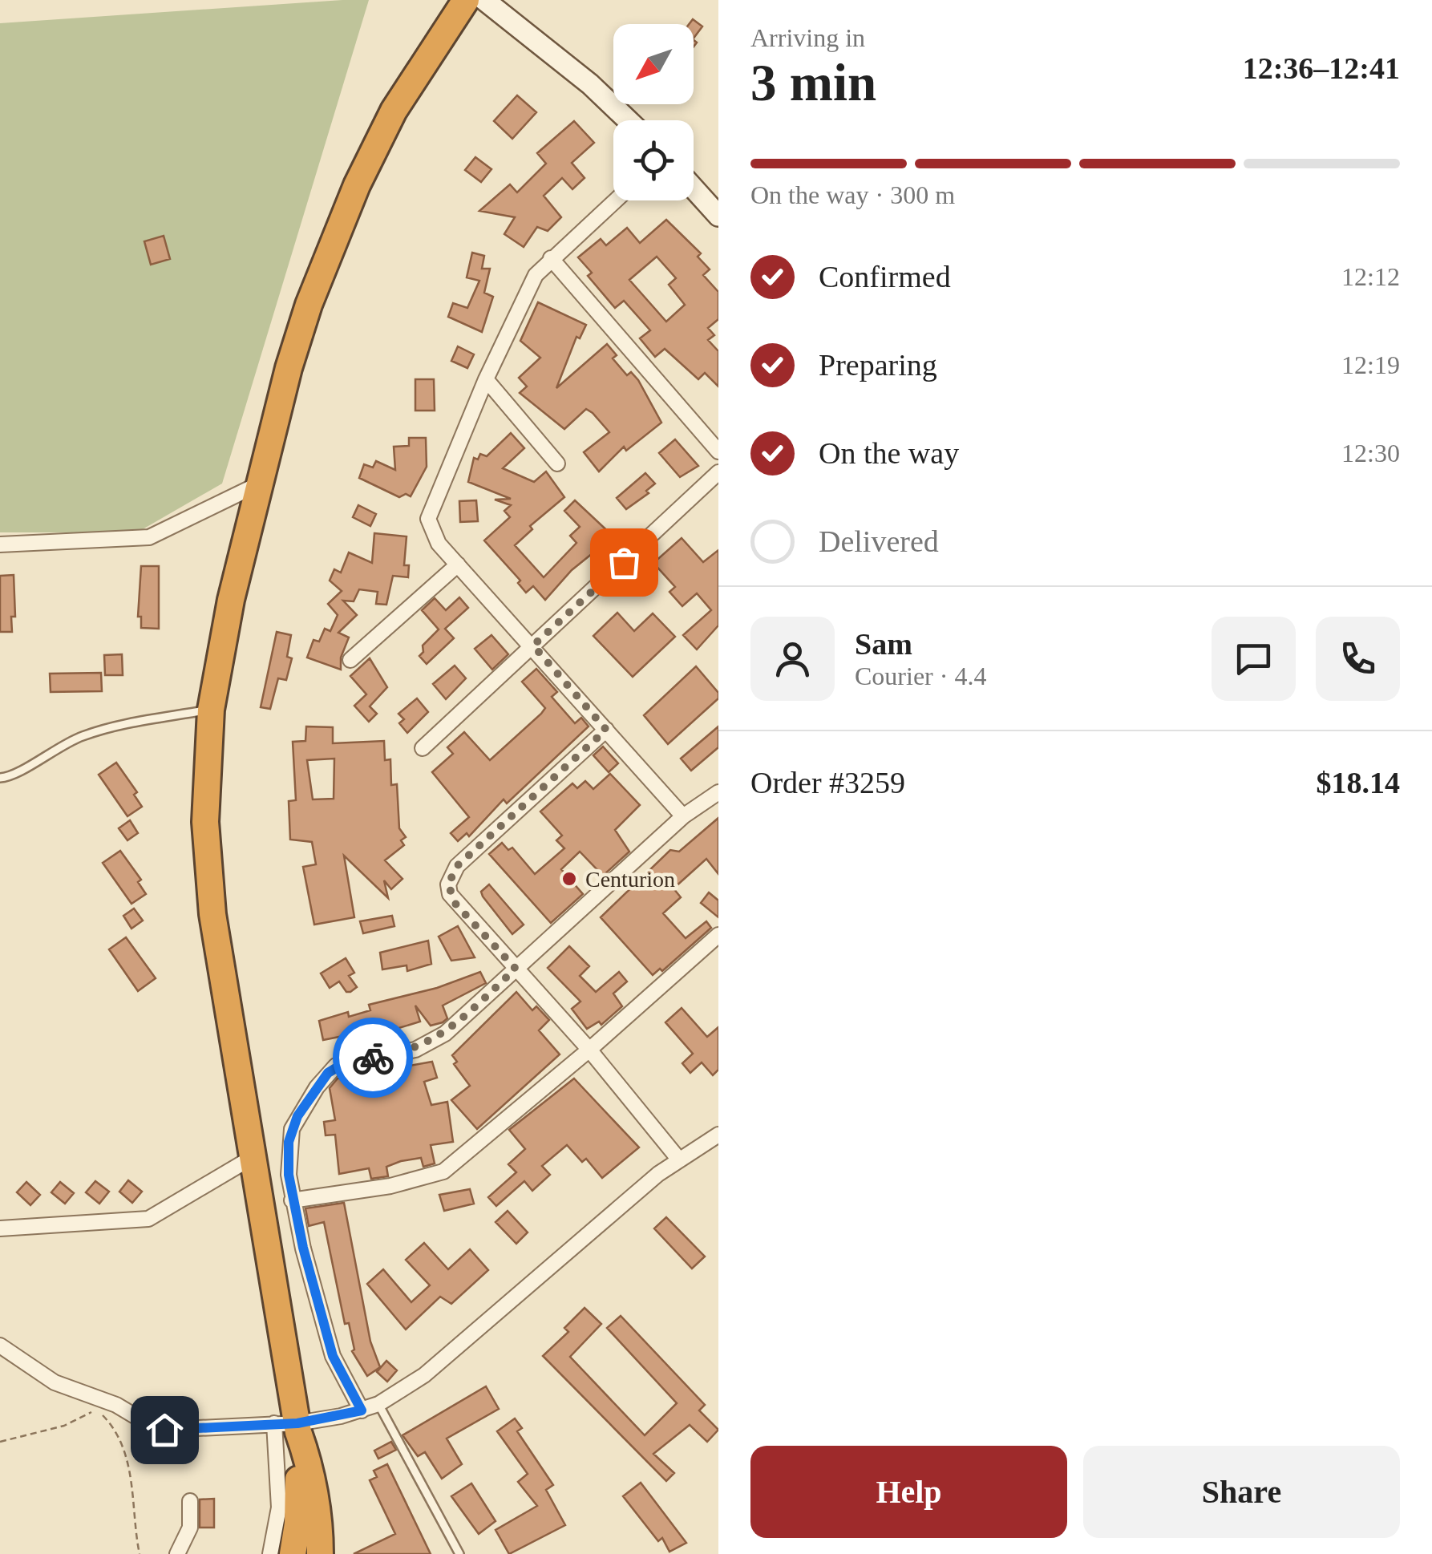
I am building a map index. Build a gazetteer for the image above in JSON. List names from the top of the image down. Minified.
{"places":["Centurion"],"north":"bottom left","page":{"heading":["3 min","Arriving in","12:36–12:41"],"panel":["Sam","Courier · 4.4","Order #3259","$18.14"],"bar":"On the way · 300 m","list":[["Confirmed","12:12"],["Preparing","12:19"],["On the way","12:30"],"Delivered"],"buttons":["Help","Share"]}}
